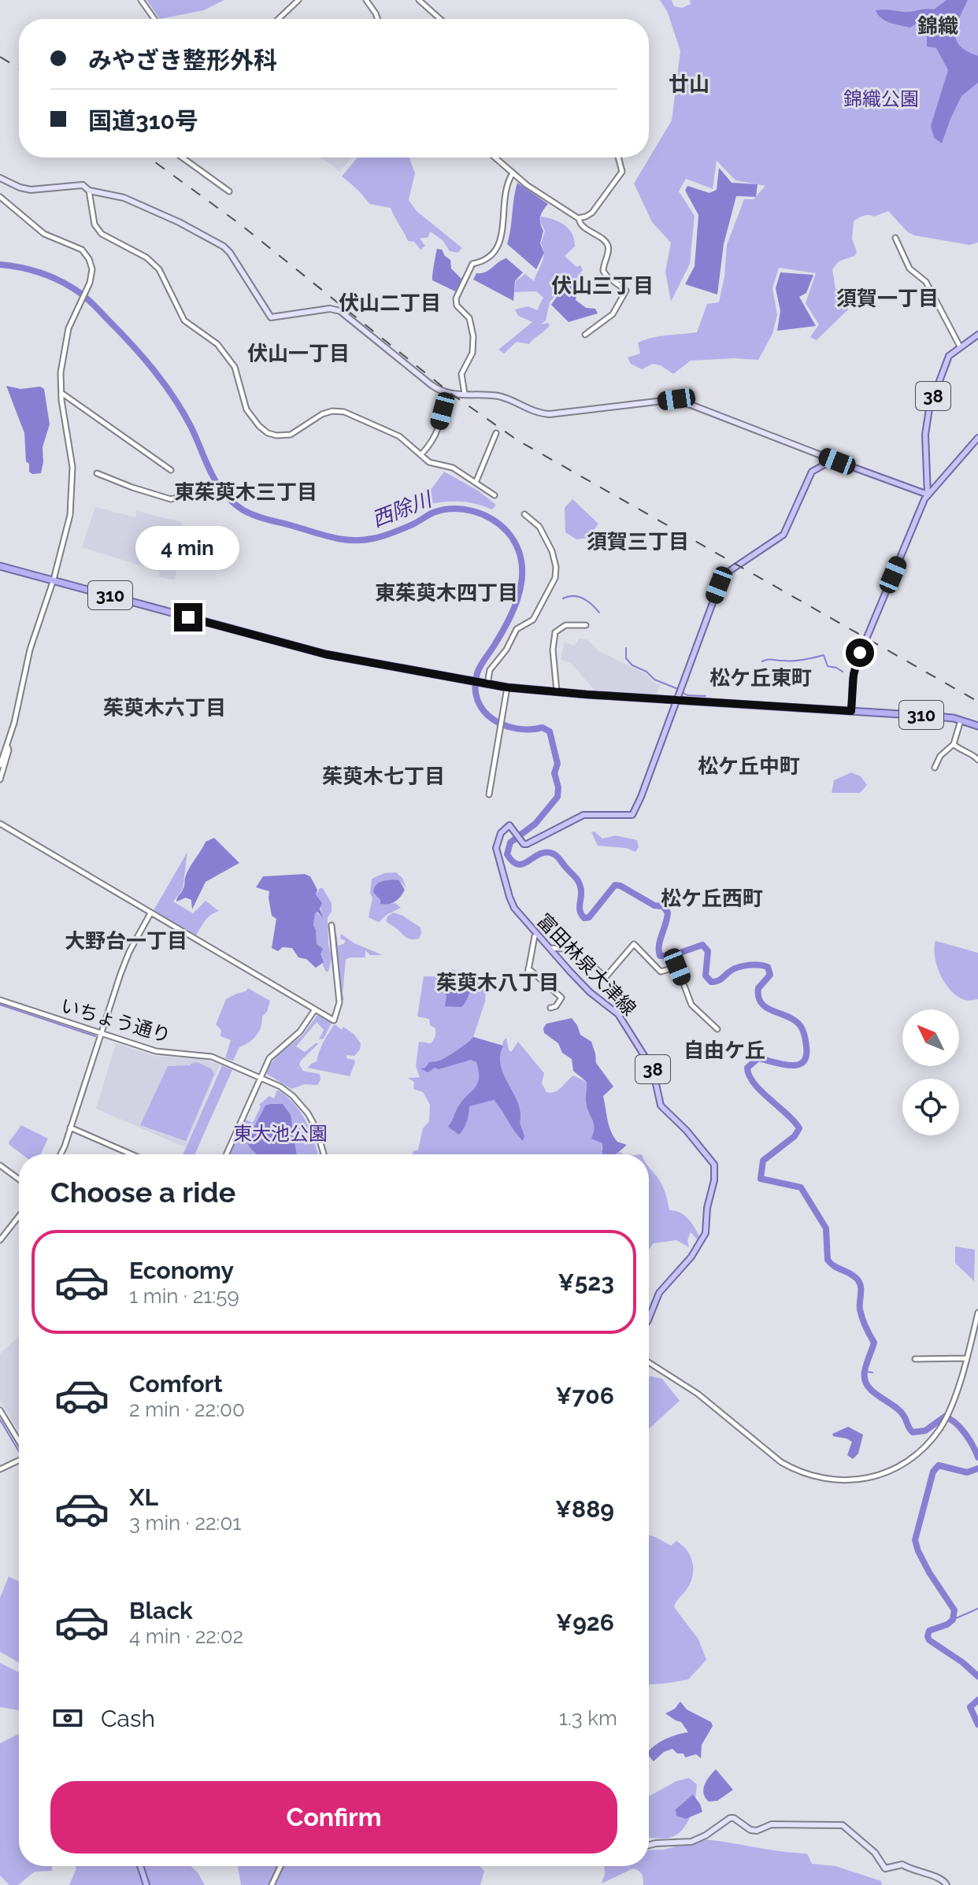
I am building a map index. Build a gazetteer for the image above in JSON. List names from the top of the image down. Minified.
{"streets":{"highway":["310"],"main road":["38","富田林泉大津線"],"street":["いちょう通り"]},"crossings":[["38","310"],["310","富田林泉大津線"]],"districts":["錦織","廿山","伏山三丁目","須賀一丁目","伏山二丁目","伏山一丁目","東茱萸木三丁目","須賀三丁目","東茱萸木四丁目","松ケ丘東町","茱萸木六丁目","松ケ丘中町","茱萸木七丁目","松ケ丘西町","大野台一丁目","茱萸木八丁目","自由ケ丘"],"water":["西除川"],"parks":["錦織公園","東大池公園"],"north":"top left","page":{"banner":["みやざき整形外科","国道310号"],"bubble":"4 min","heading":"Choose a ride","list":[{"name":"Economy","note":"1 min · 21:59","value":"¥523"},{"name":"Comfort","note":"2 min · 22:00","value":"¥706"},{"name":"XL","note":"3 min · 22:01","value":"¥889"},{"name":"Black","note":"4 min · 22:02","value":"¥926"}],"pay":["Cash","1.3 km"],"buttons":"Confirm"}}
